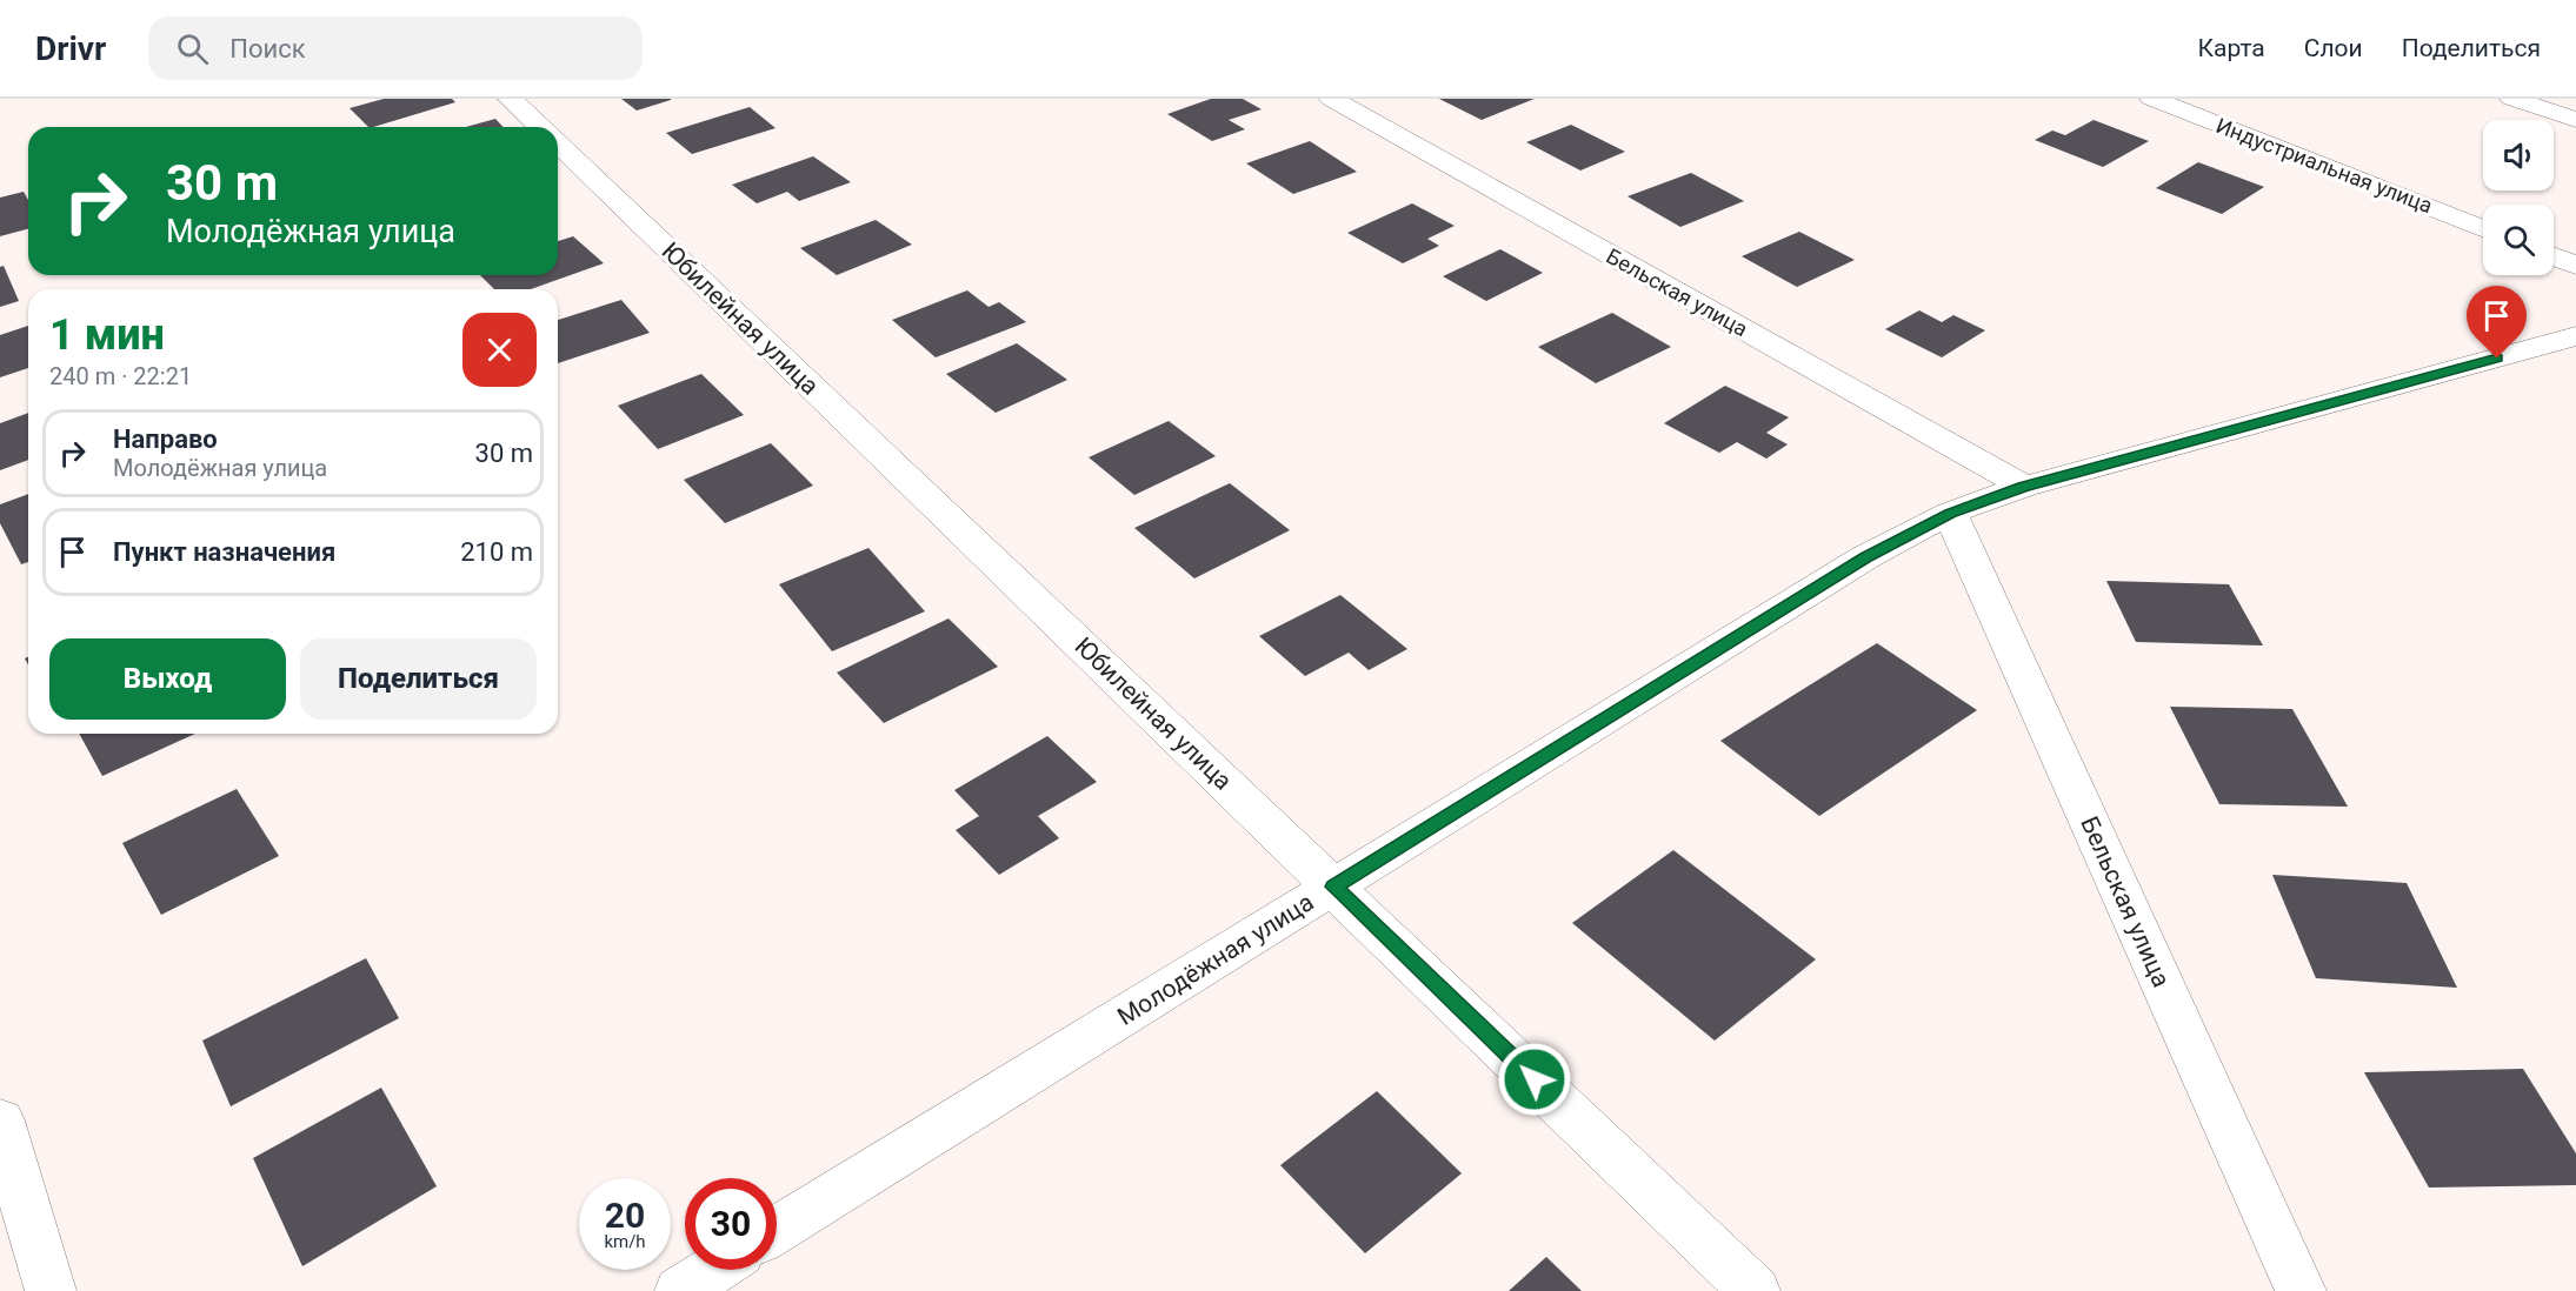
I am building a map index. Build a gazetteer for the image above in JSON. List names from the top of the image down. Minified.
{"streets":{"street":["Индустриальная улица","Бельская улица","Юбилейная улица","Молодёжная улица"]},"crossings":[["Бельская улица","Молодёжная улица"],["Юбилейная улица","Молодёжная улица"]],"page":{"header":"Drivr","search":"Поиск","nav":["Карта","Слои","Поделиться"],"turn":["30 m","Молодёжная улица"],"heading":["1 мин","240 m · 22:21"],"list":[{"name":"Направо","note":"Молодёжная улица","value":"30 m"},{"name":"Пункт назначения","value":"210 m"}],"buttons":["Выход","Поделиться"],"speed":"20 km/h","limit":"30"}}
